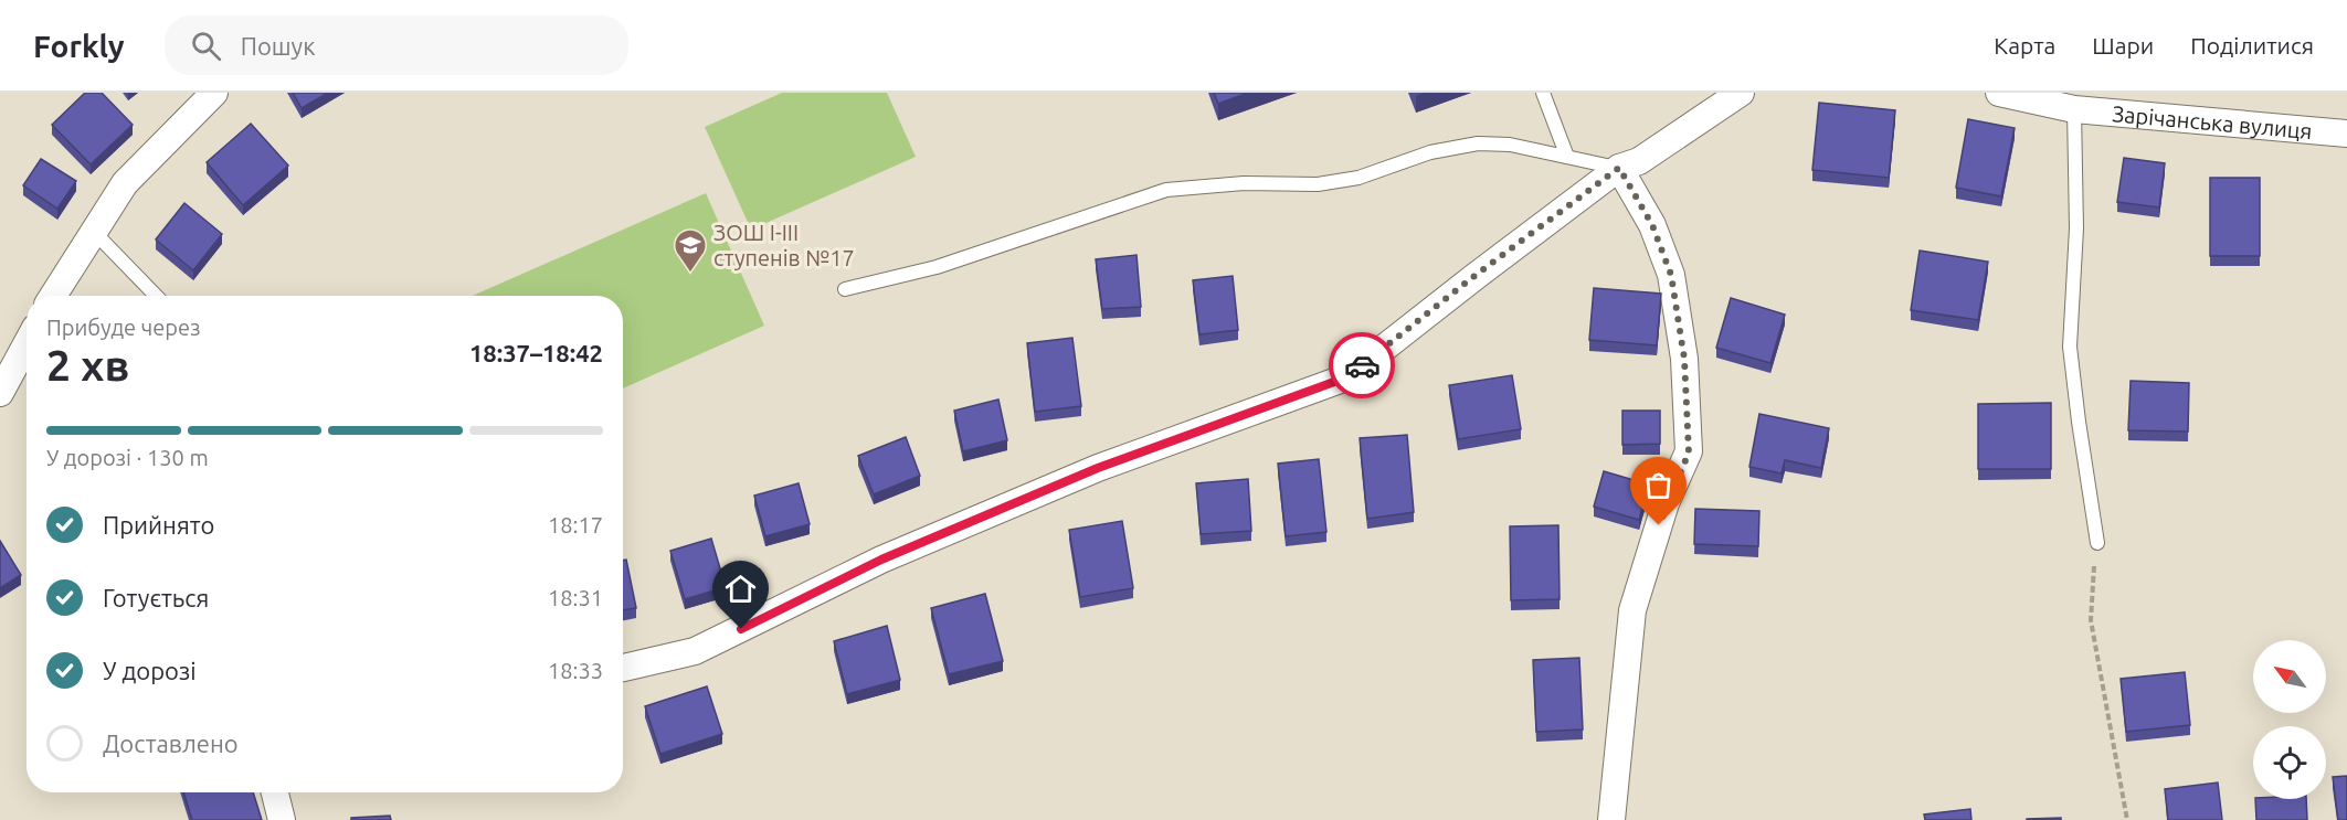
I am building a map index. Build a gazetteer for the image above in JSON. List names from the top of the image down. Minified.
{"streets":{"street":["Зарічанська вулиця"]},"places":{"school or university":["ЗОШ І-ІІІ ступенів №17"]},"north":"top left","page":{"header":"Forkly","search":"Пошук","nav":["Карта","Шари","Поділитися"],"heading":["2 хв","Прибуде через","18:37–18:42"],"bar":"У дорозі · 130 m","list":[["Прийнято","18:17"],["Готується","18:31"],["У дорозі","18:33"],"Доставлено"]}}
